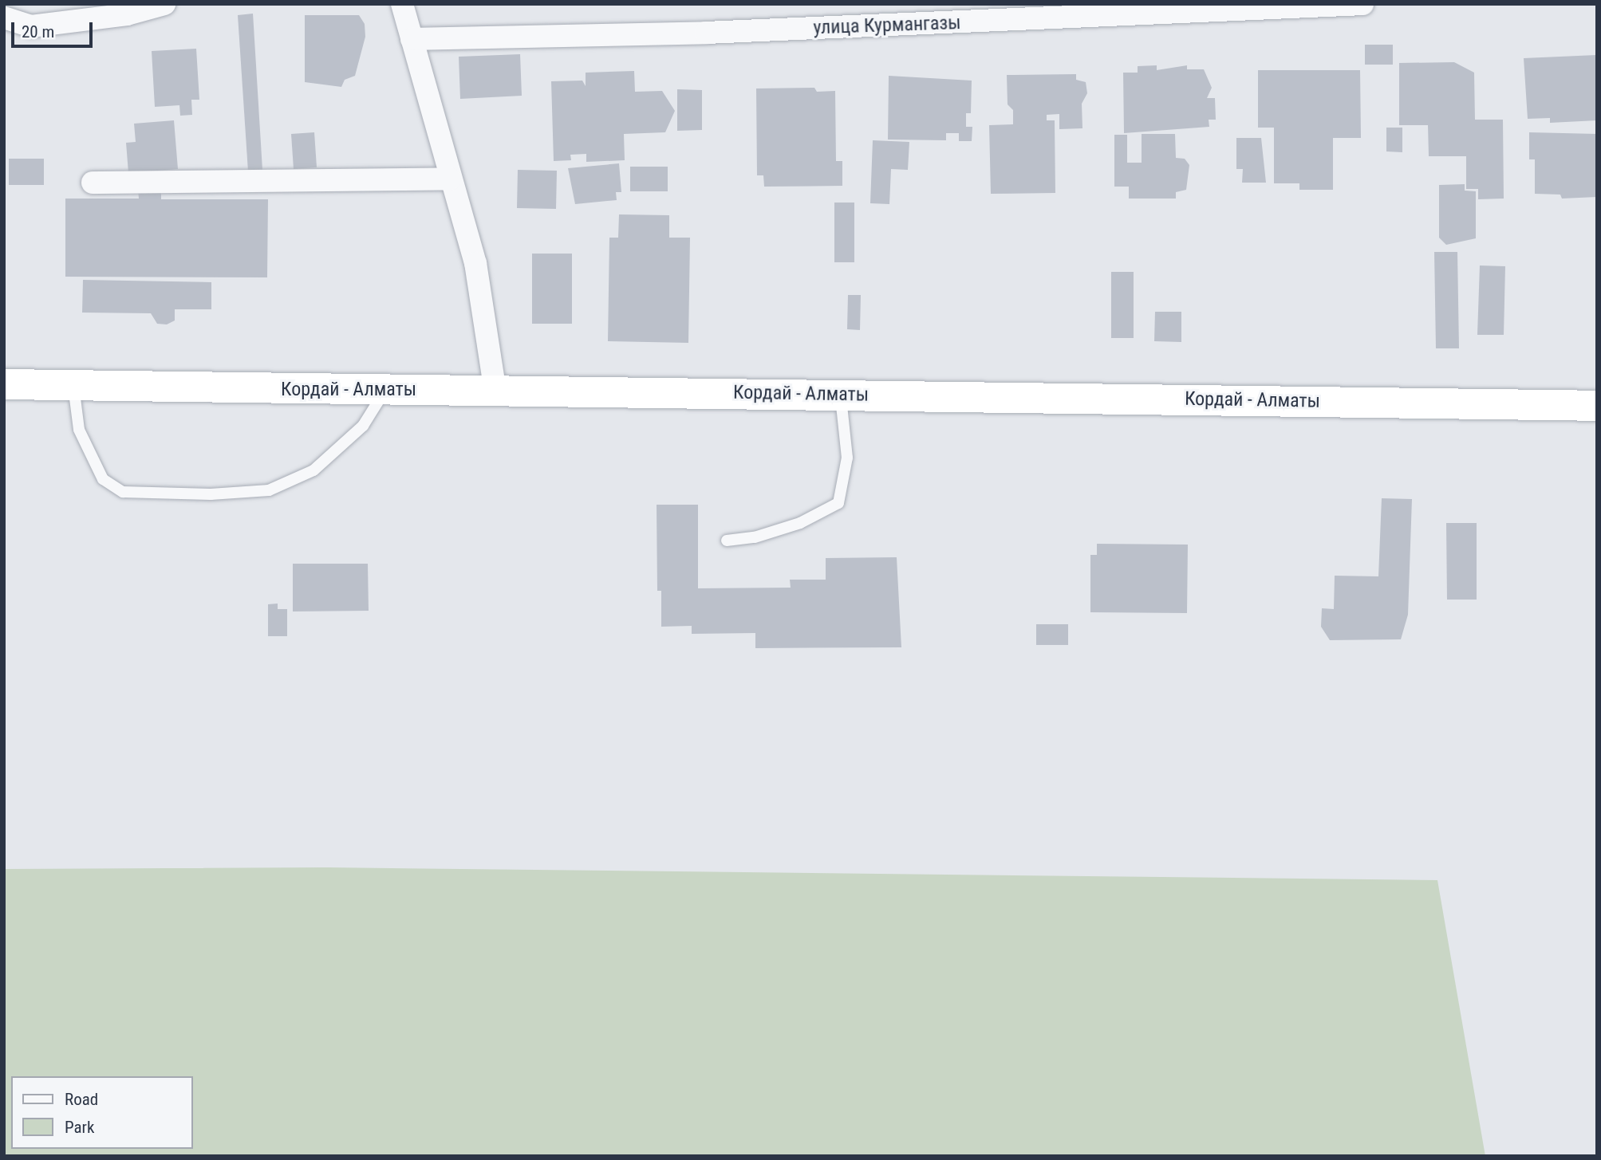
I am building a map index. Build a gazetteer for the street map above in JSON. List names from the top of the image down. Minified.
{"streets":{"highway":["Кордай - Алматы"],"street":["улица Курмангазы"]},"legend":["Road","Park"],"scale_bar":"20 m"}
